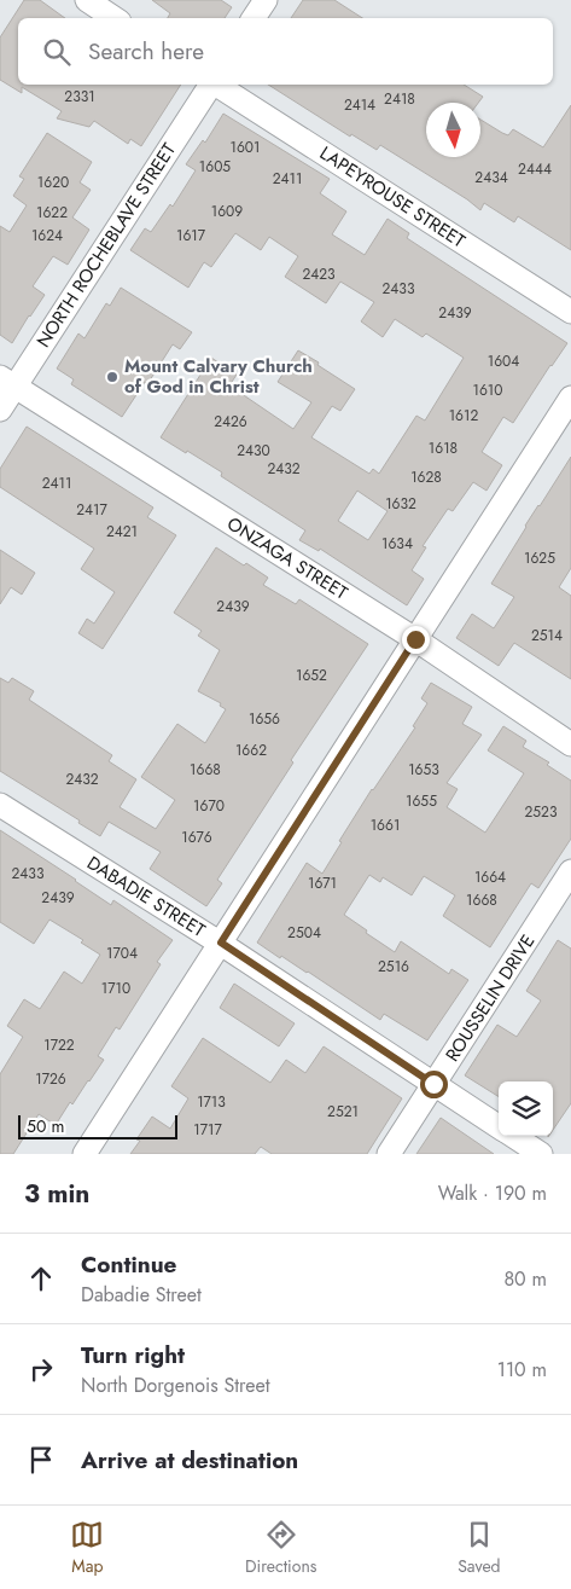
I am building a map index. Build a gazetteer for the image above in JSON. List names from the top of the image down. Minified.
{"streets":{"street":["LAPEYROUSE STREET","NORTH ROCHEBLAVE STREET","ONZAGA STREET","DABADIE STREET","ROUSSELIN DRIVE"]},"crossings":[["NORTH ROCHEBLAVE STREET","ONZAGA STREET"],["DABADIE STREET","ROUSSELIN DRIVE"]],"places":["Mount Calvary Church of God in Christ"],"house_numbers":["2331","2418","2414","1601","1605","2444","2434","2411","1620","1609","1622","1624","1617","2423","2433","2439","1604","1610","1612","2426","1618","2430","2432","1628","2411","1632","2417","2421","1634","1625","2439","2514","1652","1656","1662","1668","1653","2432","1655","1670","2523","1661","1676","2433","1664","1671","2439","1668","2504","1704","2516","1710","1722","1726","1713","2521","1717"],"scale_bar":"50 m","north":"bottom","page":{"search":"Search here","scale":"50 m","heading":["3 min","Walk · 190 m"],"list":[["Continue","Dabadie Street","80 m"],["Turn right","North Dorgenois Street","110 m"],"Arrive at destination"],"nav":["Map","Directions","Saved"]}}
